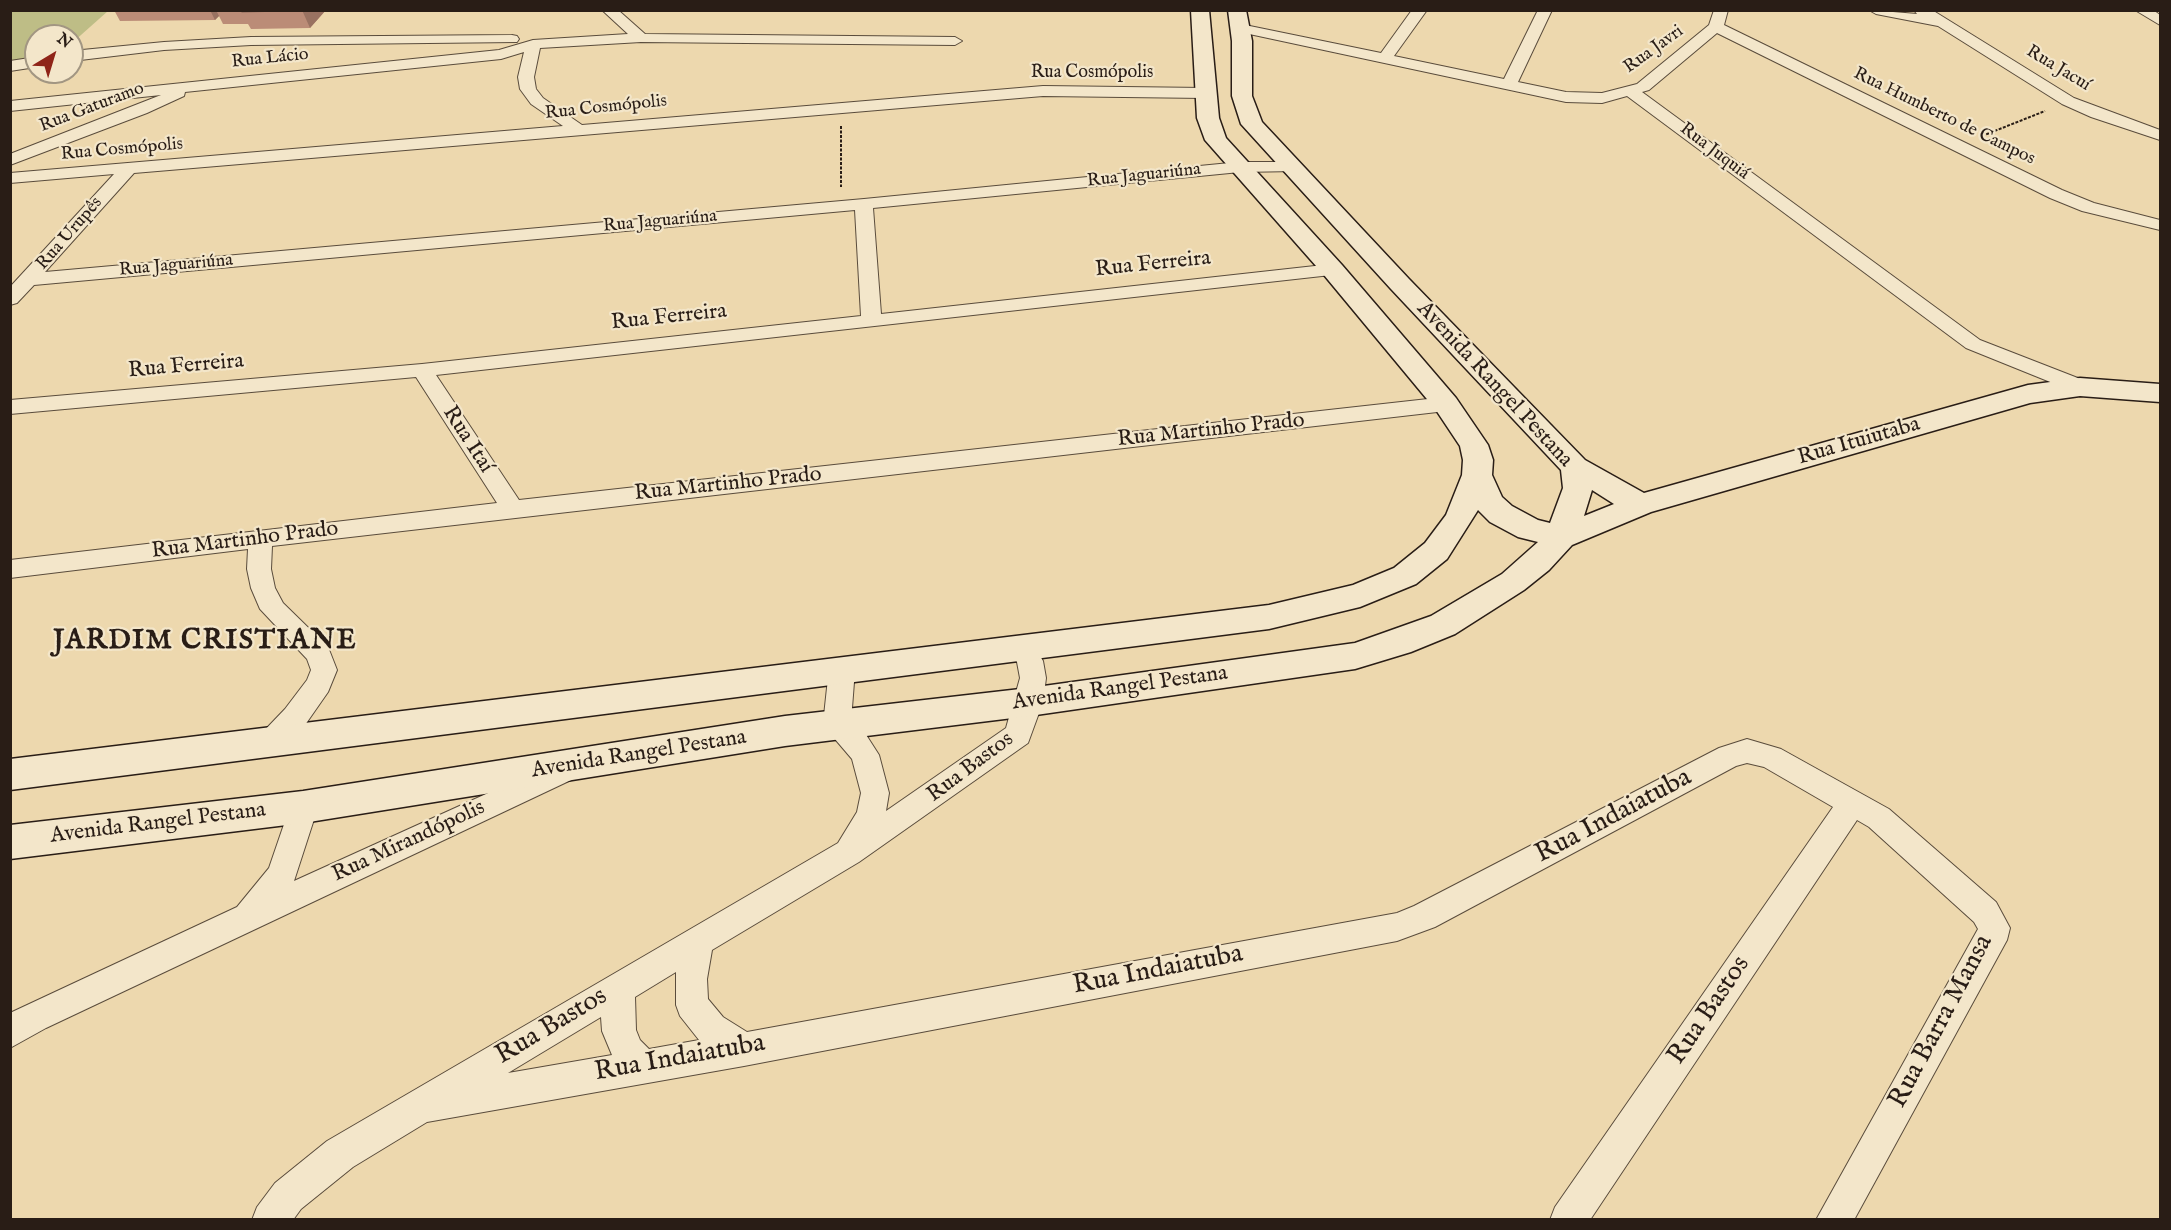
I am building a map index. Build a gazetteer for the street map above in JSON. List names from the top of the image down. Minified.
{"streets":{"main road":["Rua Juquiá","Avenida Rangel Pestana","Rua Ituiutaba"],"street":["Rua Javri","Rua Lácio","Rua Jacuí","Rua Cosmópolis","Rua Gaturamo","Rua Humberto de Campos","Rua Jaguariúna","Rua Urupês","Rua Ferreira","Rua Martinho Prado","Rua Itaí","Rua Bastos","Rua Indaiatuba","Rua Mirandópolis","Rua Barra Mansa"]},"crossings":[["Rua Javri","Rua Humberto de Campos"],["Rua Javri","Rua Juquiá"],["Rua Lácio","Rua Gaturamo"],["Rua Cosmópolis","Rua Urupês"],["Rua Cosmópolis","Avenida Rangel Pestana"],["Rua Juquiá","Rua Ituiutaba"],["Rua Jaguariúna","Rua Urupês"],["Rua Jaguariúna","Avenida Rangel Pestana"],["Rua Ferreira","Avenida Rangel Pestana"],["Rua Ferreira","Rua Itaí"],["Avenida Rangel Pestana","Rua Martinho Prado"],["Avenida Rangel Pestana","Rua Ituiutaba"],["Avenida Rangel Pestana","Rua Bastos"],["Avenida Rangel Pestana","Rua Mirandópolis"],["Rua Martinho Prado","Rua Itaí"],["Rua Bastos","Rua Indaiatuba"],["Rua Bastos","Rua Barra Mansa"],["Rua Indaiatuba","Rua Barra Mansa"]],"districts":["JARDIM CRISTIANE"],"north":"top right"}
